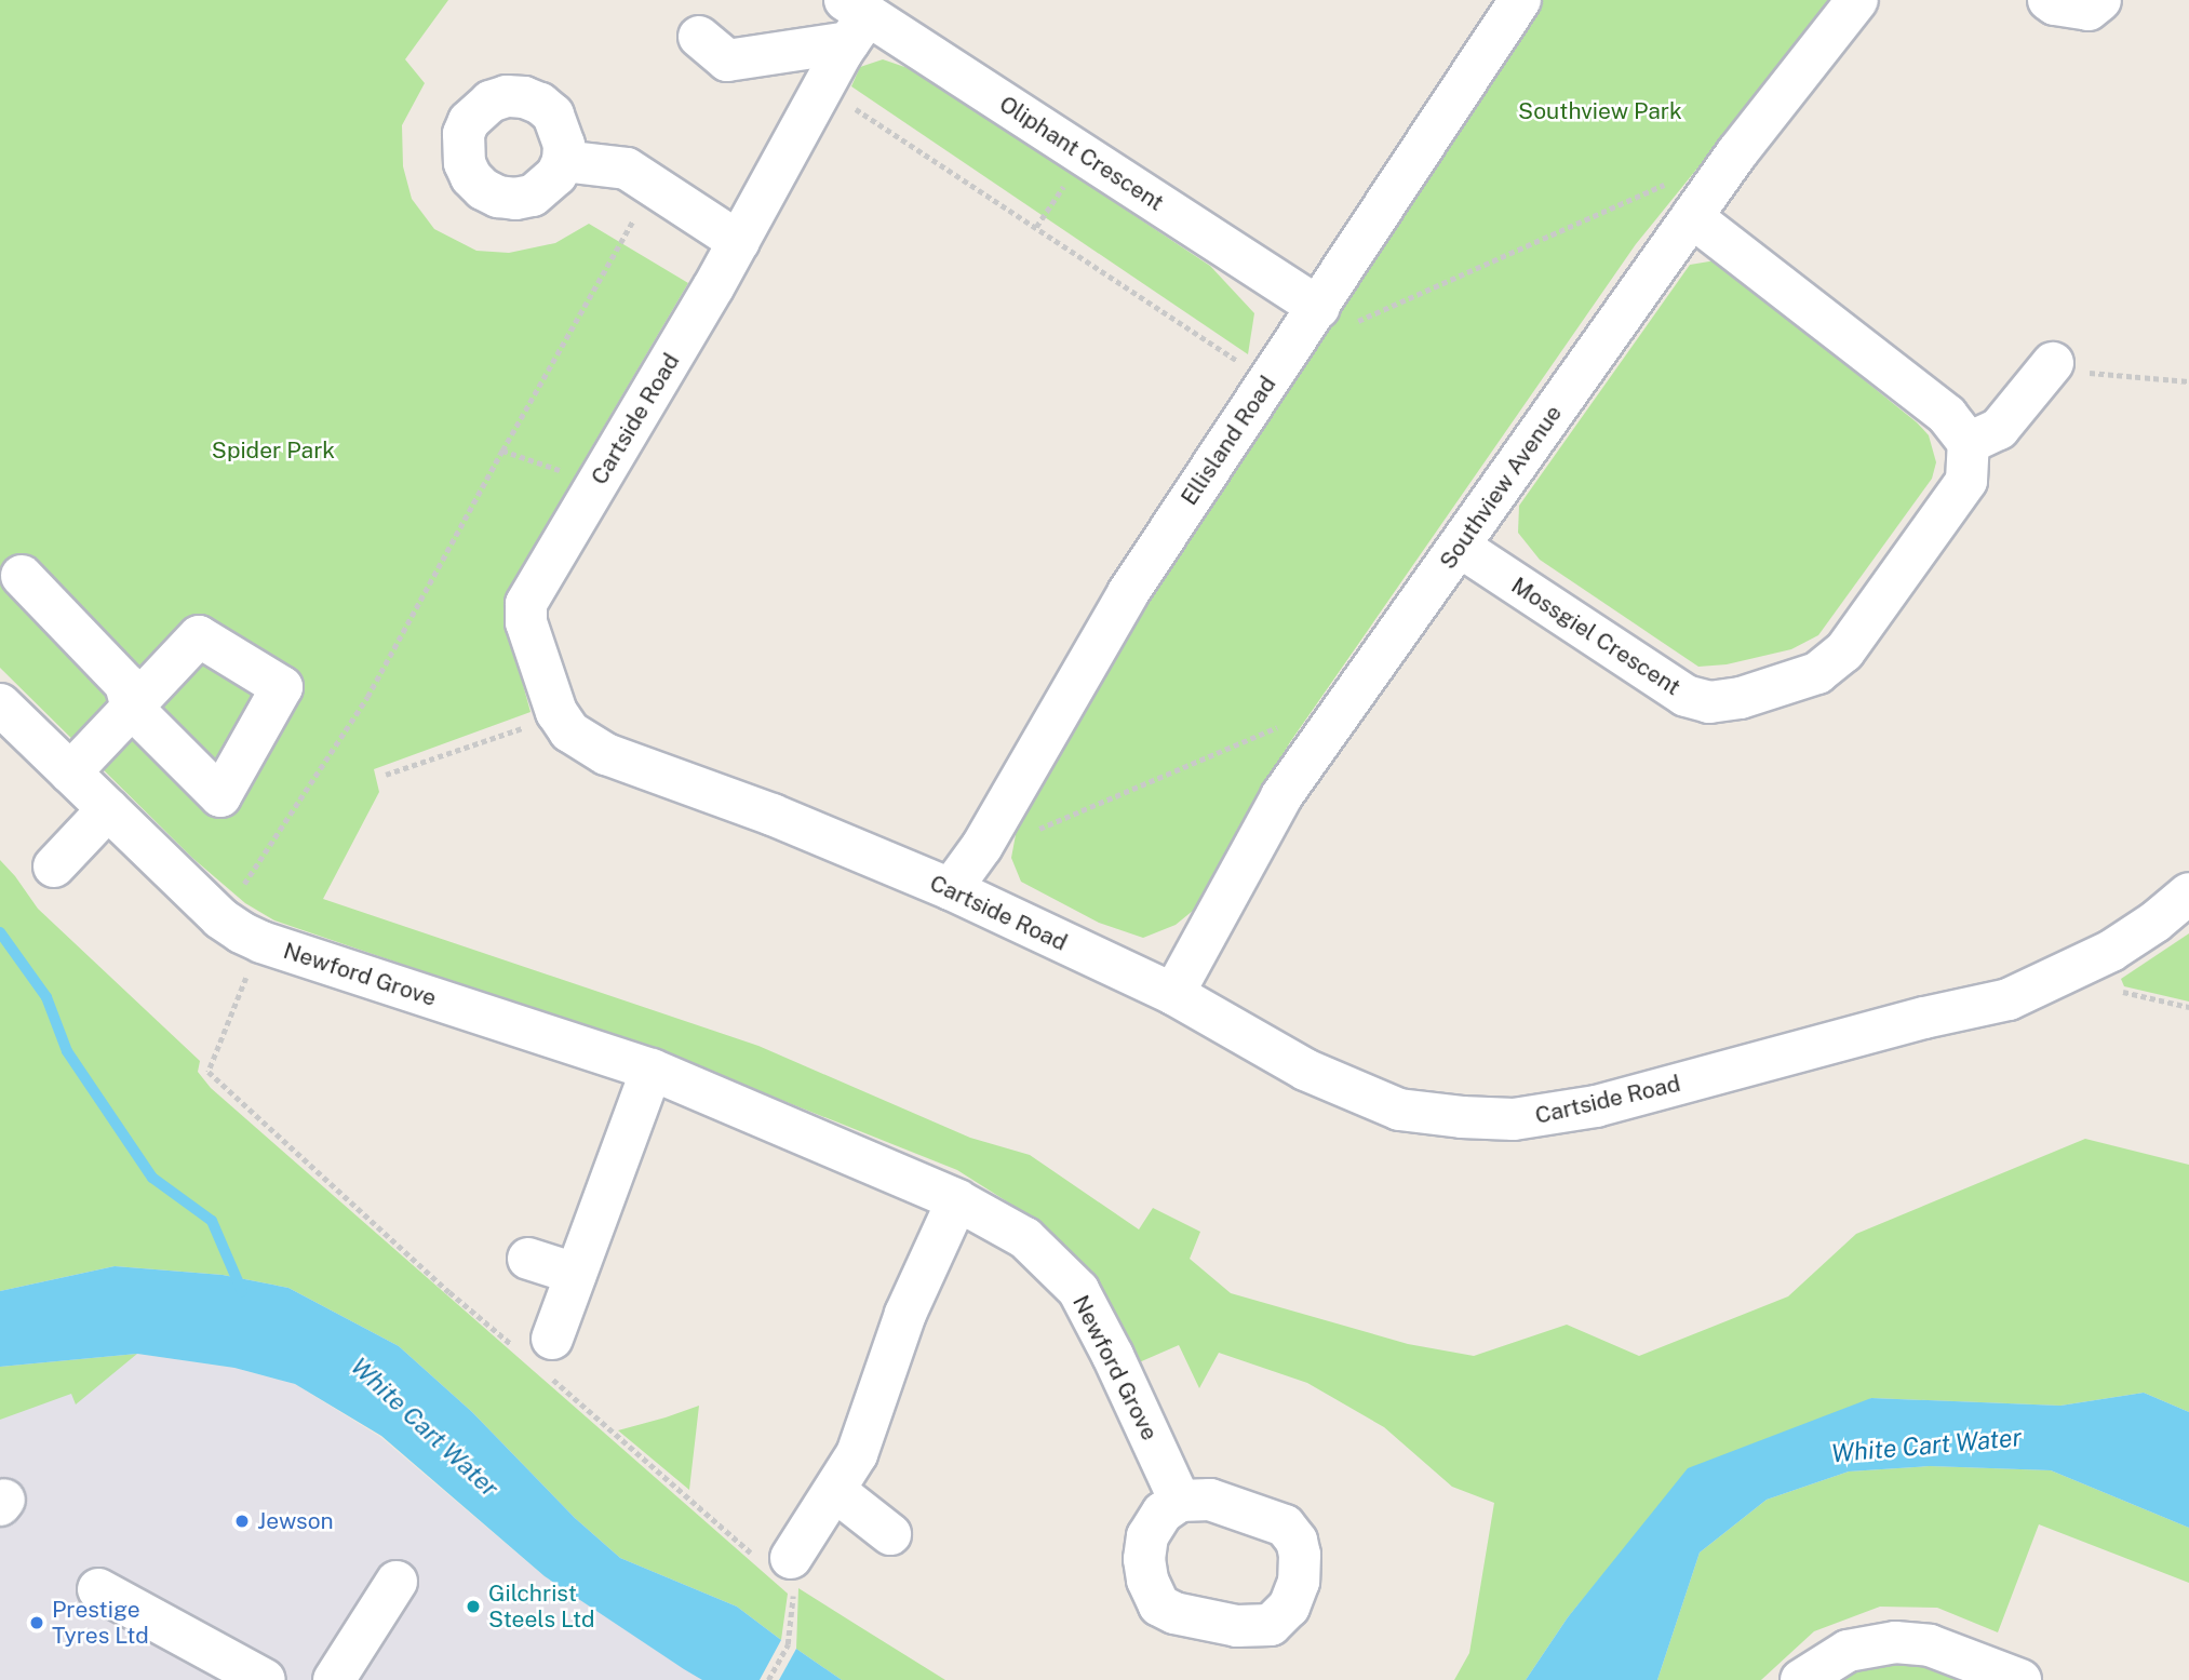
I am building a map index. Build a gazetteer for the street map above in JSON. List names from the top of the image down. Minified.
{"streets":{"street":["Oliphant Crescent","Cartside Road","Ellisland Road","Southview Avenue","Mossgiel Crescent","Newford Grove"]},"crossings":[["Oliphant Crescent","Cartside Road"],["Oliphant Crescent","Ellisland Road"],["Cartside Road","Ellisland Road"],["Cartside Road","Southview Avenue"],["Southview Avenue","Mossgiel Crescent"]],"water":["White Cart Water"],"parks":["Southview Park","Spider Park"],"places":["Jewson","Gilchrist Steels Ltd","Prestige Tyres Ltd"]}
